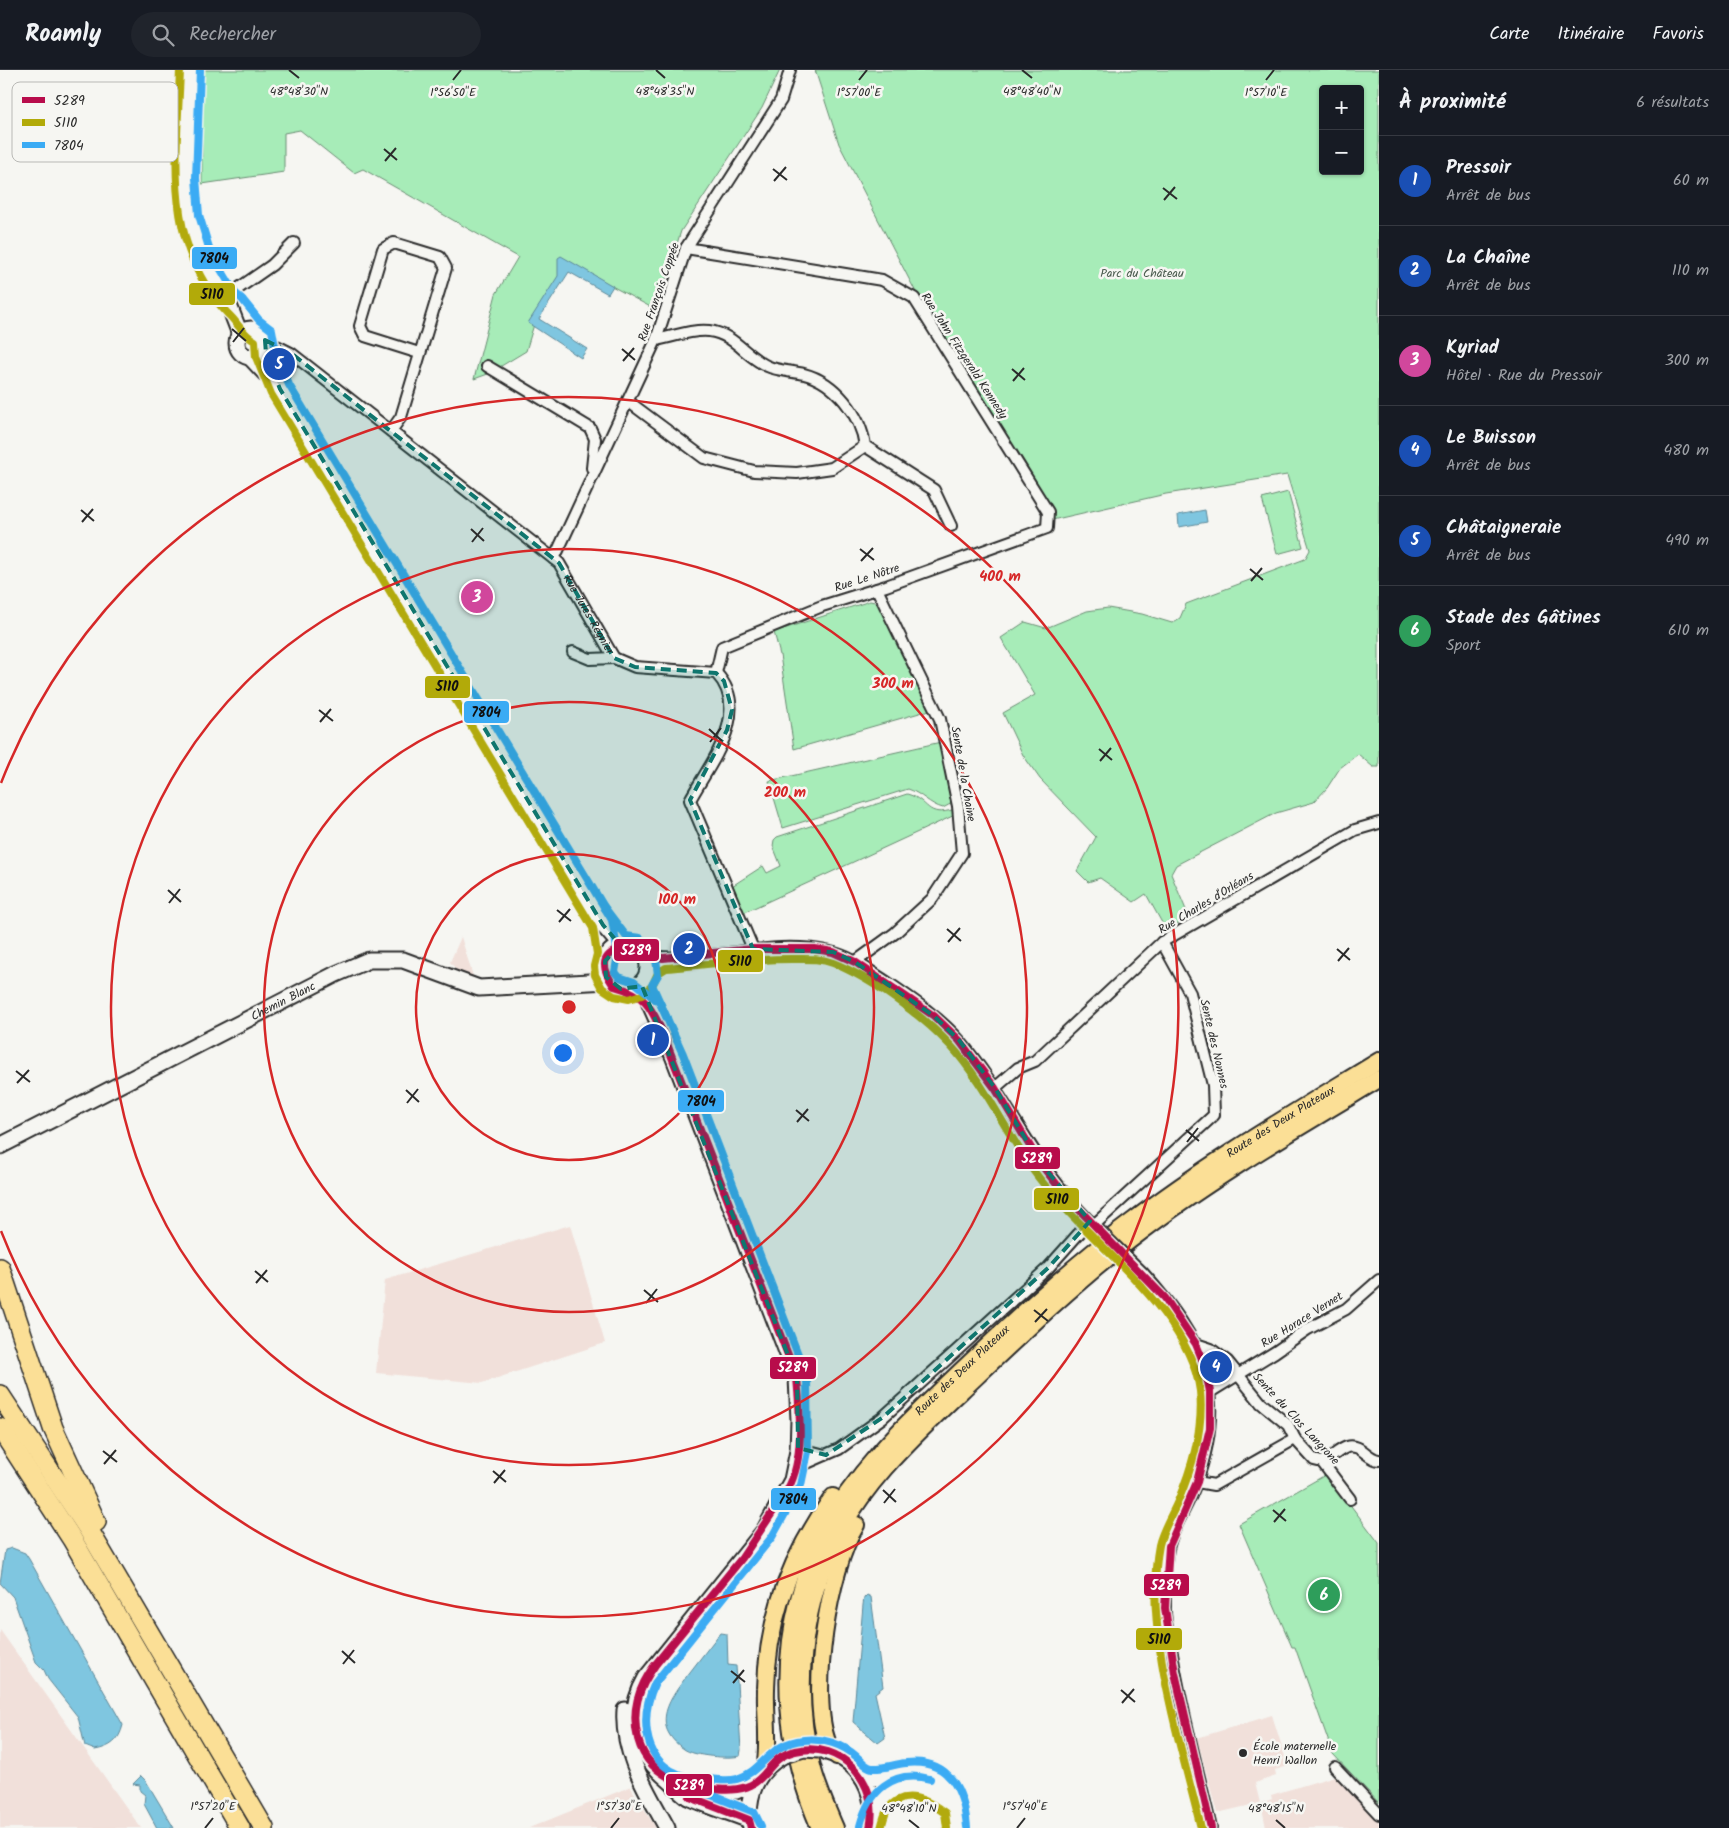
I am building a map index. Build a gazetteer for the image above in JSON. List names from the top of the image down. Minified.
{"streets":{"main road":["Route des Deux Plateaux"],"street":["Rue François Coppée","Rue John Fitzgerald Kennedy","Rue Le Nôtre","Rue Jules Régnier","Sente de la Chaine","Rue Charles d'Orléans","Chemin Blanc","Sente des Nonnes","Rue Horace Vernet","Sente du Clos Langrone"]},"crossings":[["Rue François Coppée","Rue John Fitzgerald Kennedy"],["Rue François Coppée","Rue Jules Régnier"],["Rue John Fitzgerald Kennedy","Rue Le Nôtre"],["Rue Le Nôtre","Rue Jules Régnier"],["Rue Le Nôtre","Sente de la Chaine"],["Rue Charles d'Orléans","Sente des Nonnes"],["Rue Horace Vernet","Sente du Clos Langrone"]],"parks":["Parc du Château"],"places":["École maternelle Henri Wallon"],"lines":["transit line 5110","transit line 7804","transit line 5289"],"legend":["5289","5110","7804"],"page":{"header":"Roamly","search":"Rechercher","nav":["Carte","Itinéraire","Favoris"],"heading":["À proximité","6 résultats"],"map_buttons":["+","−"],"list":[{"mark":"1","name":"Pressoir","note":"Arrêt de bus","value":"60 m"},{"mark":"2","name":"La Chaîne","note":"Arrêt de bus","value":"110 m"},{"mark":"3","name":"Kyriad","note":"Hôtel · Rue du Pressoir","value":"300 m"},{"mark":"4","name":"Le Buisson","note":"Arrêt de bus","value":"480 m"},{"mark":"5","name":"Châtaigneraie","note":"Arrêt de bus","value":"490 m"},{"mark":"6","name":"Stade des Gâtines","note":"Sport","value":"610 m"}],"pins":["5","3","2","1","4","6"]},"coordinates":["48°48'30\"N","48°48'35\"N","48°48'40\"N","1°56'50\"E","1°57'00\"E","1°57'10\"E","1°57'20\"E","1°57'30\"E","1°57'40\"E","48°48'10\"N","48°48'15\"N"],"rings":["400 m","300 m","200 m","100 m"]}
